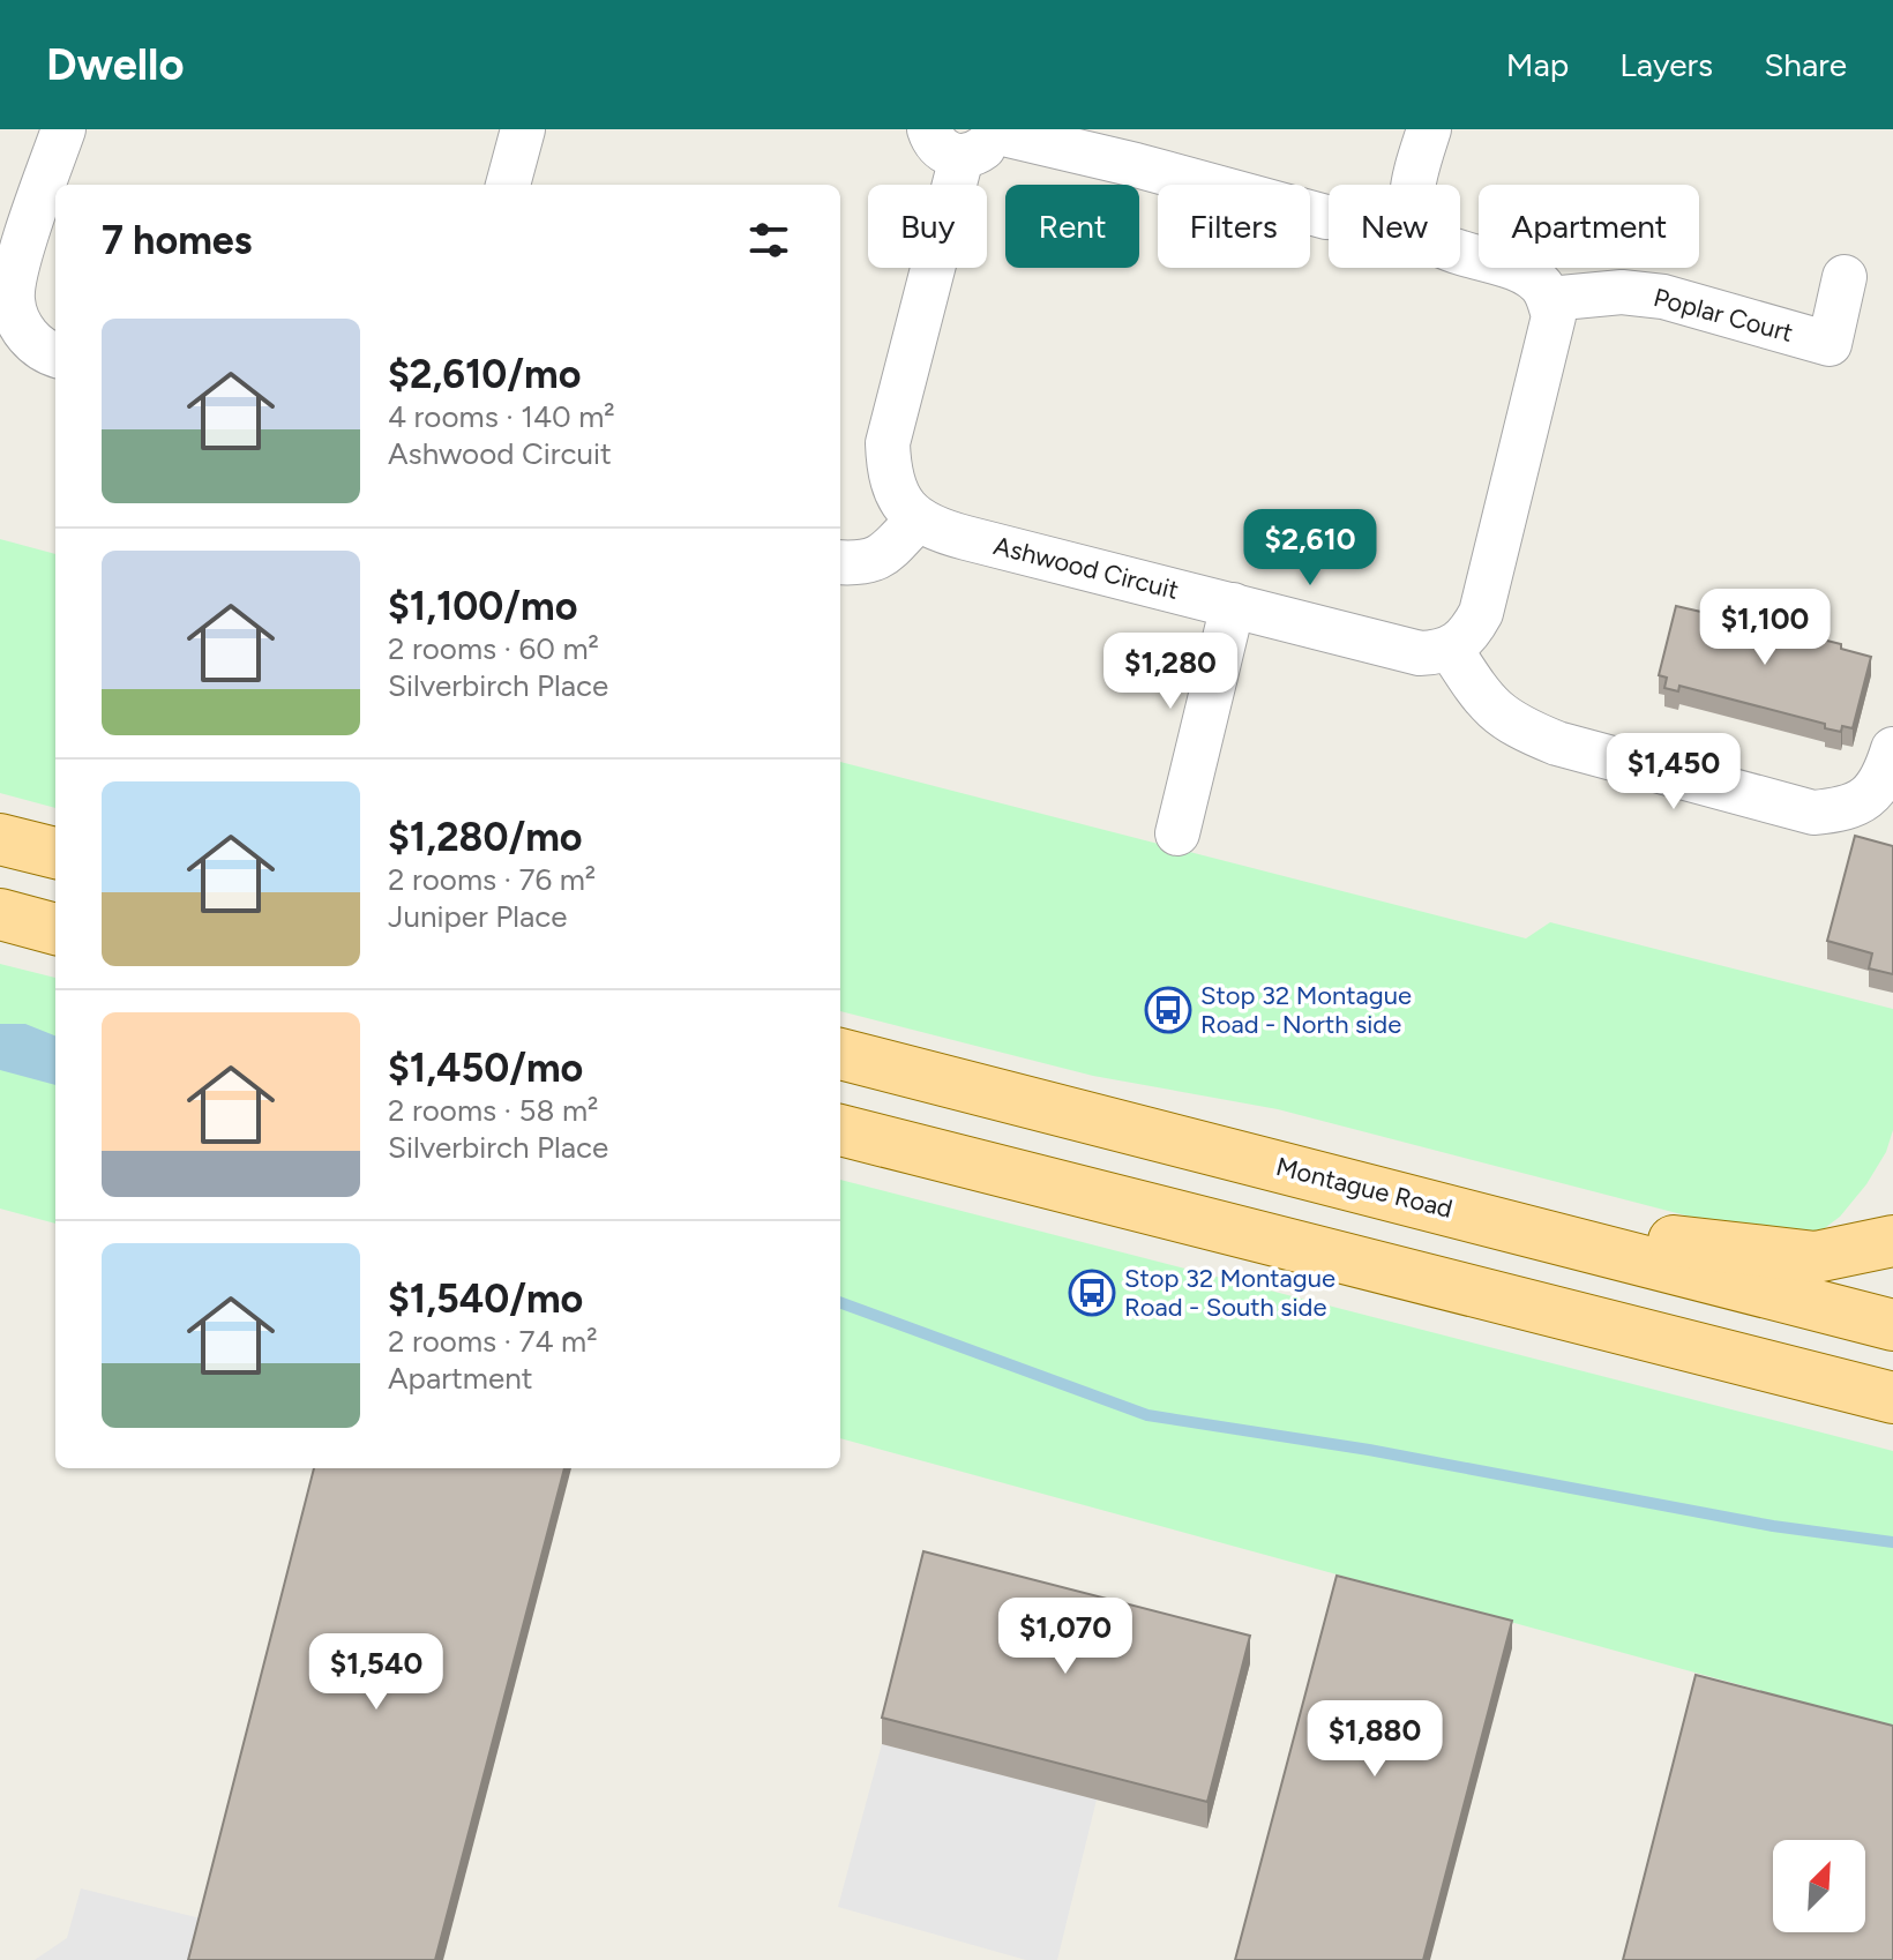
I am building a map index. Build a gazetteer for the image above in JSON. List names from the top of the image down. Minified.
{"streets":{"main road":["Montague Road"],"street":["Poplar Court","Ashwood Circuit"]},"places":{"bus stop":["Stop 32 Montague Road - North side","Stop 32 Montague Road - South side"]},"north":"top right","page":{"header":"Dwello","nav":["Map","Layers","Share"],"chip":["Buy","Rent","Filters","New","Apartment"],"heading":"7 homes","list":[{"name":"$2,610/mo","note":"4 rooms · 140 m² · Ashwood Circuit"},{"name":"$1,100/mo","note":"2 rooms · 60 m² · Silverbirch Place"},{"name":"$1,280/mo","note":"2 rooms · 76 m² · Juniper Place"},{"name":"$1,450/mo","note":"2 rooms · 58 m² · Silverbirch Place"},{"name":"$1,540/mo","note":"2 rooms · 74 m² · Apartment"}],"price":["$2,610","$1,100","$1,280","$1,450","$1,070","$1,540","$1,880"]}}
